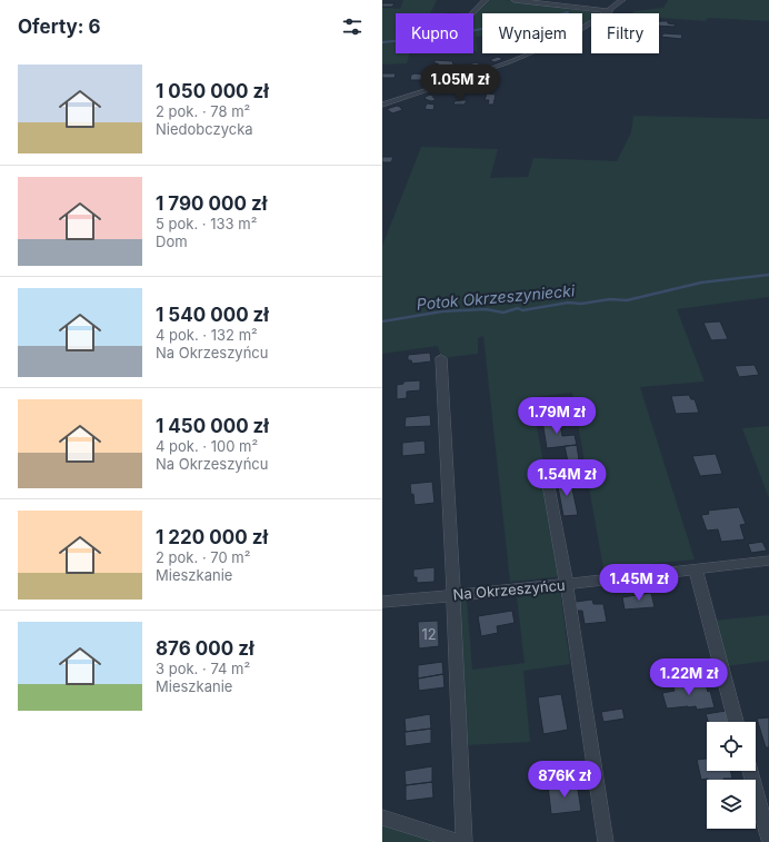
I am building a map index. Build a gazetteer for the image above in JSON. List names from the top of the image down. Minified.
{"streets":{"street":["Na Okrzeszyńcu"]},"water":["Potok Okrzeszyniecki"],"house_numbers":["12"],"page":{"heading":"Oferty: 6","chip":["Kupno","Wynajem","Filtry"],"list":[{"name":"1 050 000 zł","note":"2 pok. · 78 m² · Niedobczycka"},{"name":"1 790 000 zł","note":"5 pok. · 133 m² · Dom"},{"name":"1 540 000 zł","note":"4 pok. · 132 m² · Na Okrzeszyńcu"},{"name":"1 450 000 zł","note":"4 pok. · 100 m² · Na Okrzeszyńcu"},{"name":"1 220 000 zł","note":"2 pok. · 70 m² · Mieszkanie"},{"name":"876 000 zł","note":"3 pok. · 74 m² · Mieszkanie"}],"price":["1.05M zł","1.79M zł","1.54M zł","1.45M zł","1.22M zł","876K zł"]}}
